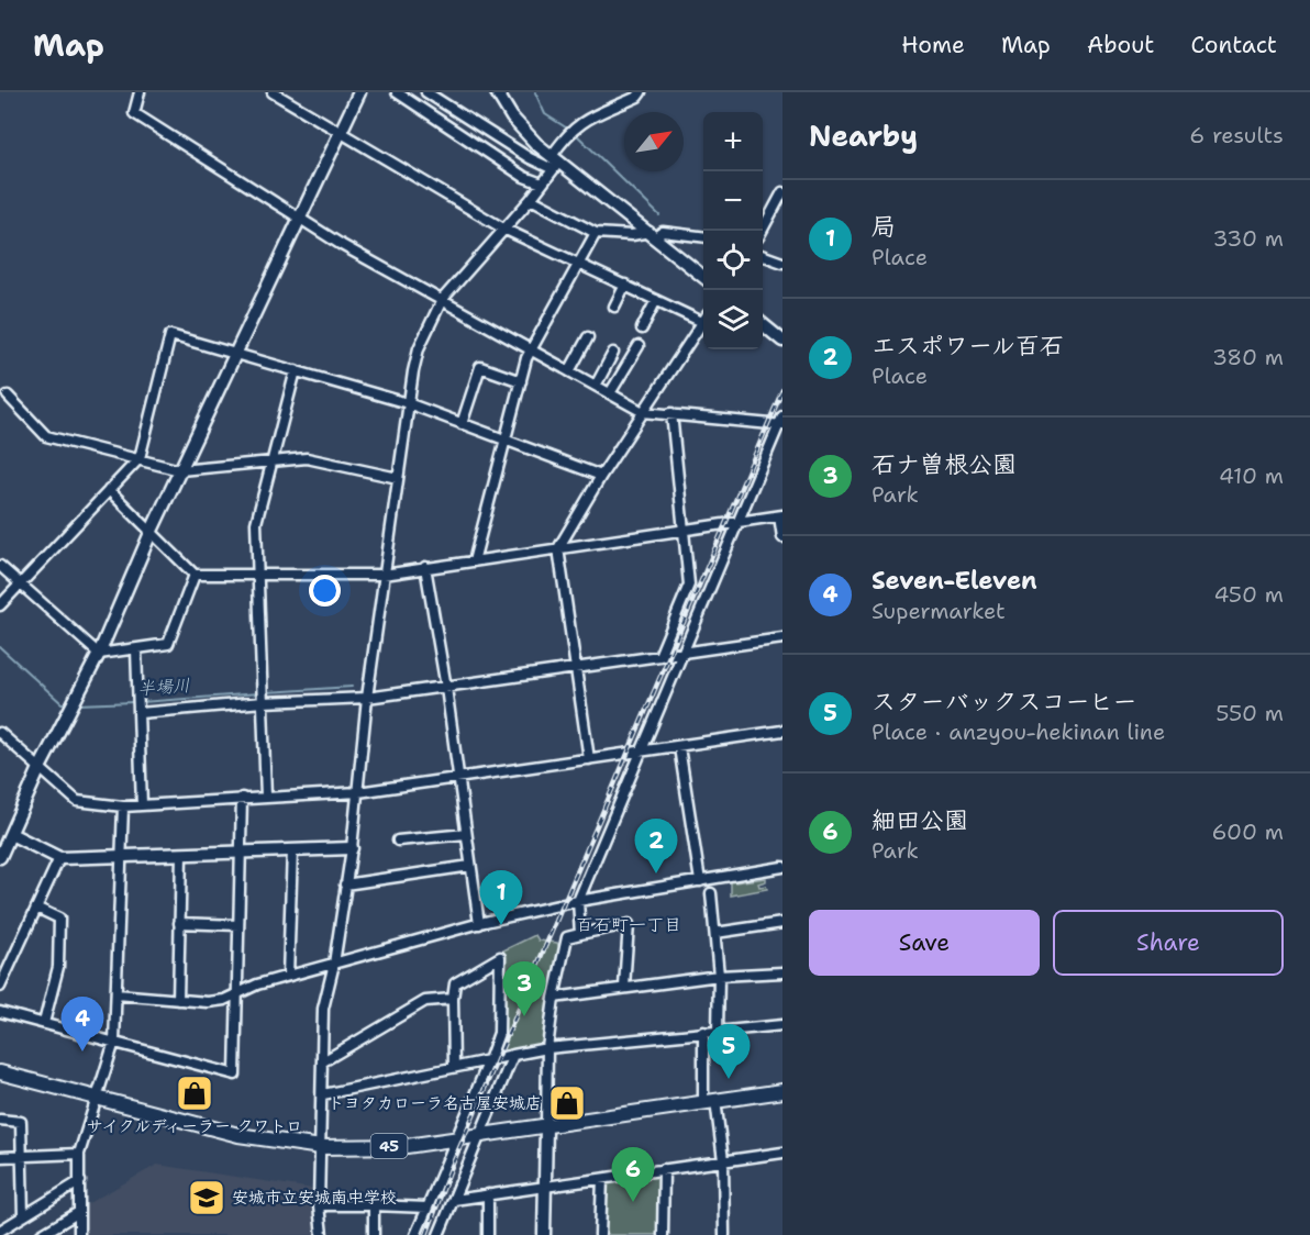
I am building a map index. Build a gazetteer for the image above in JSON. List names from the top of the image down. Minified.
{"streets":{"main road":["45"]},"districts":["百石町一丁目"],"water":["半場川"],"places":{"shop":["サイクルディーラー クワトロ","トヨタカローラ名古屋安城店"],"school or university":["安城市立安城南中学校"]},"north":"top right","page":{"header":"Map","nav":["Home","Map","About","Contact"],"heading":["Nearby","6 results"],"map_buttons":["+","−"],"list":[{"mark":"1","name":"局","note":"Place","value":"330 m"},{"mark":"2","name":"エスポワール百石","note":"Place","value":"380 m"},{"mark":"3","name":"石ナ曽根公園","note":"Park","value":"410 m"},{"mark":"4","name":"Seven-Eleven","note":"Supermarket","value":"450 m"},{"mark":"5","name":"スターバックスコーヒー","note":"Place · anzyou-hekinan line","value":"550 m"},{"mark":"6","name":"細田公園","note":"Park","value":"600 m"}],"pins":["2","1","3","4","5","6"],"buttons":["Save","Share"]}}
